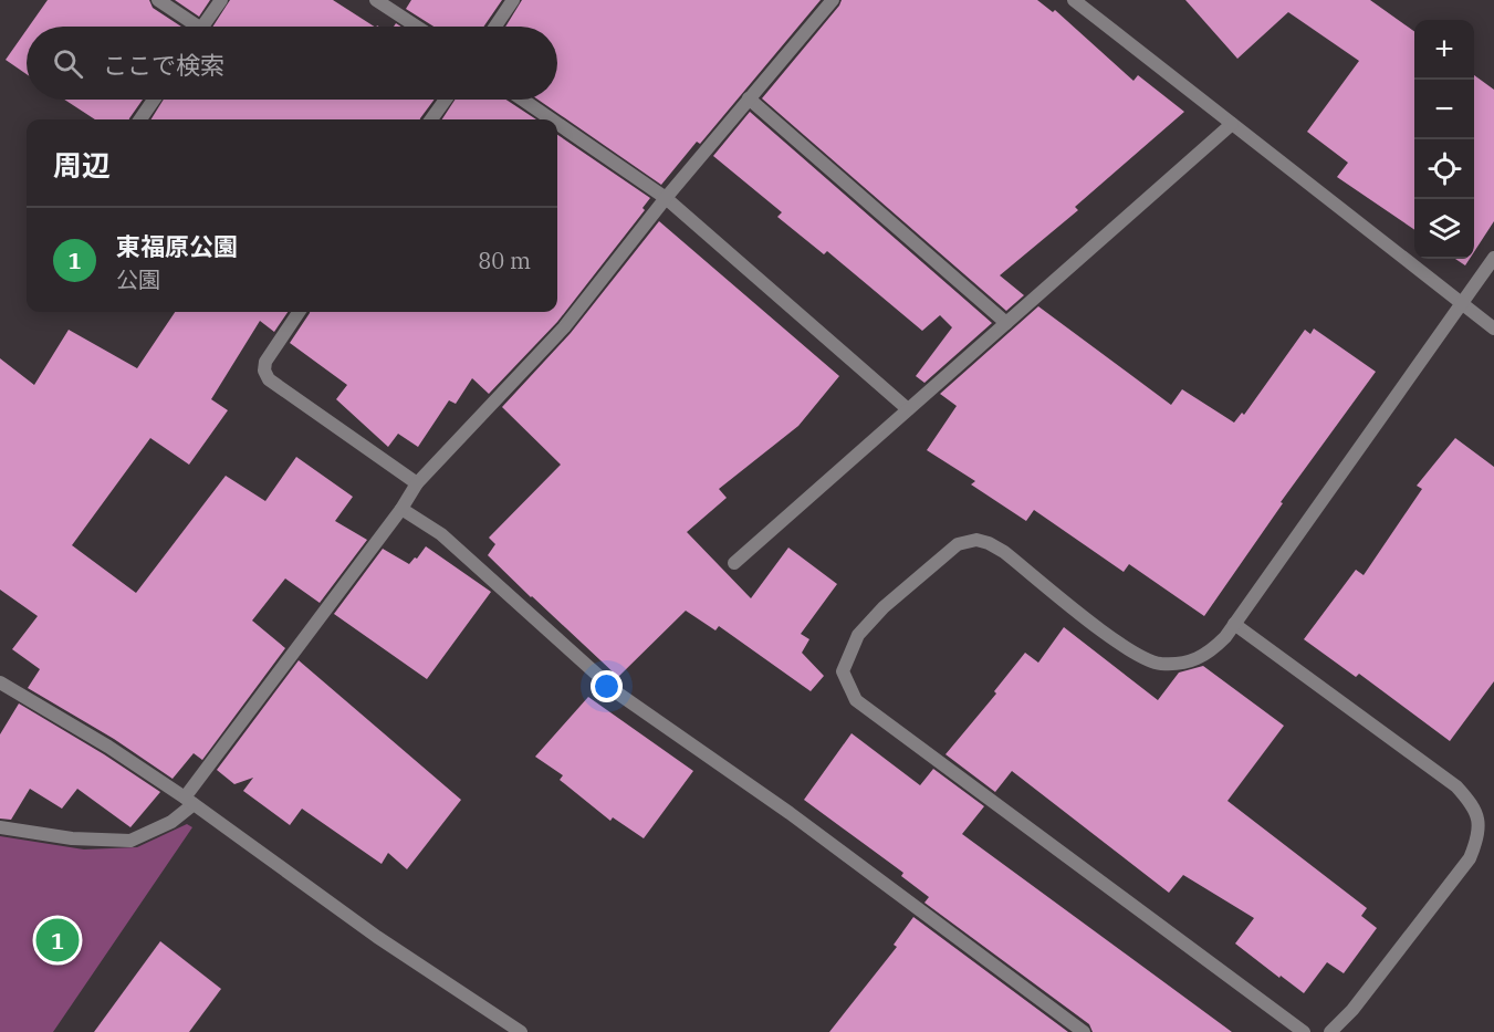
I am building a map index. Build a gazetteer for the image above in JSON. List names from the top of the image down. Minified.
{"page":{"map_buttons":["+","−"],"search":"ここで検索","heading":"周辺","list":[{"mark":"1","name":"東福原公園","note":"公園","value":"80 m"}],"pins":"1"}}
